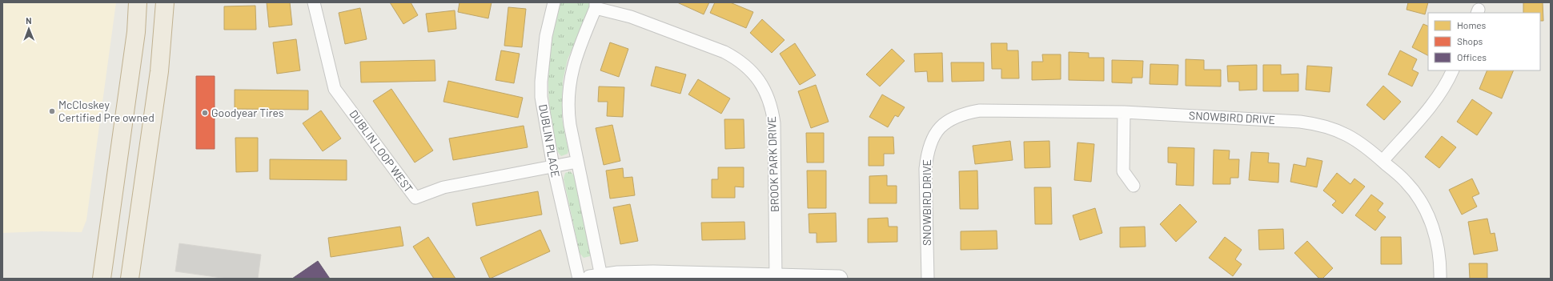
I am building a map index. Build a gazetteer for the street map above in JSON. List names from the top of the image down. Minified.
{"streets":{"street":["SNOWBIRD DRIVE","DUBLIN PLACE","DUBLIN LOOP WEST","BROOK PARK DRIVE"]},"crossings":[["DUBLIN PLACE","DUBLIN LOOP WEST"],["DUBLIN PLACE","BROOK PARK DRIVE"]],"places":["McCloskey Certified Pre owned","Goodyear Tires"],"legend":["Homes","Shops","Offices"],"north":"top"}
